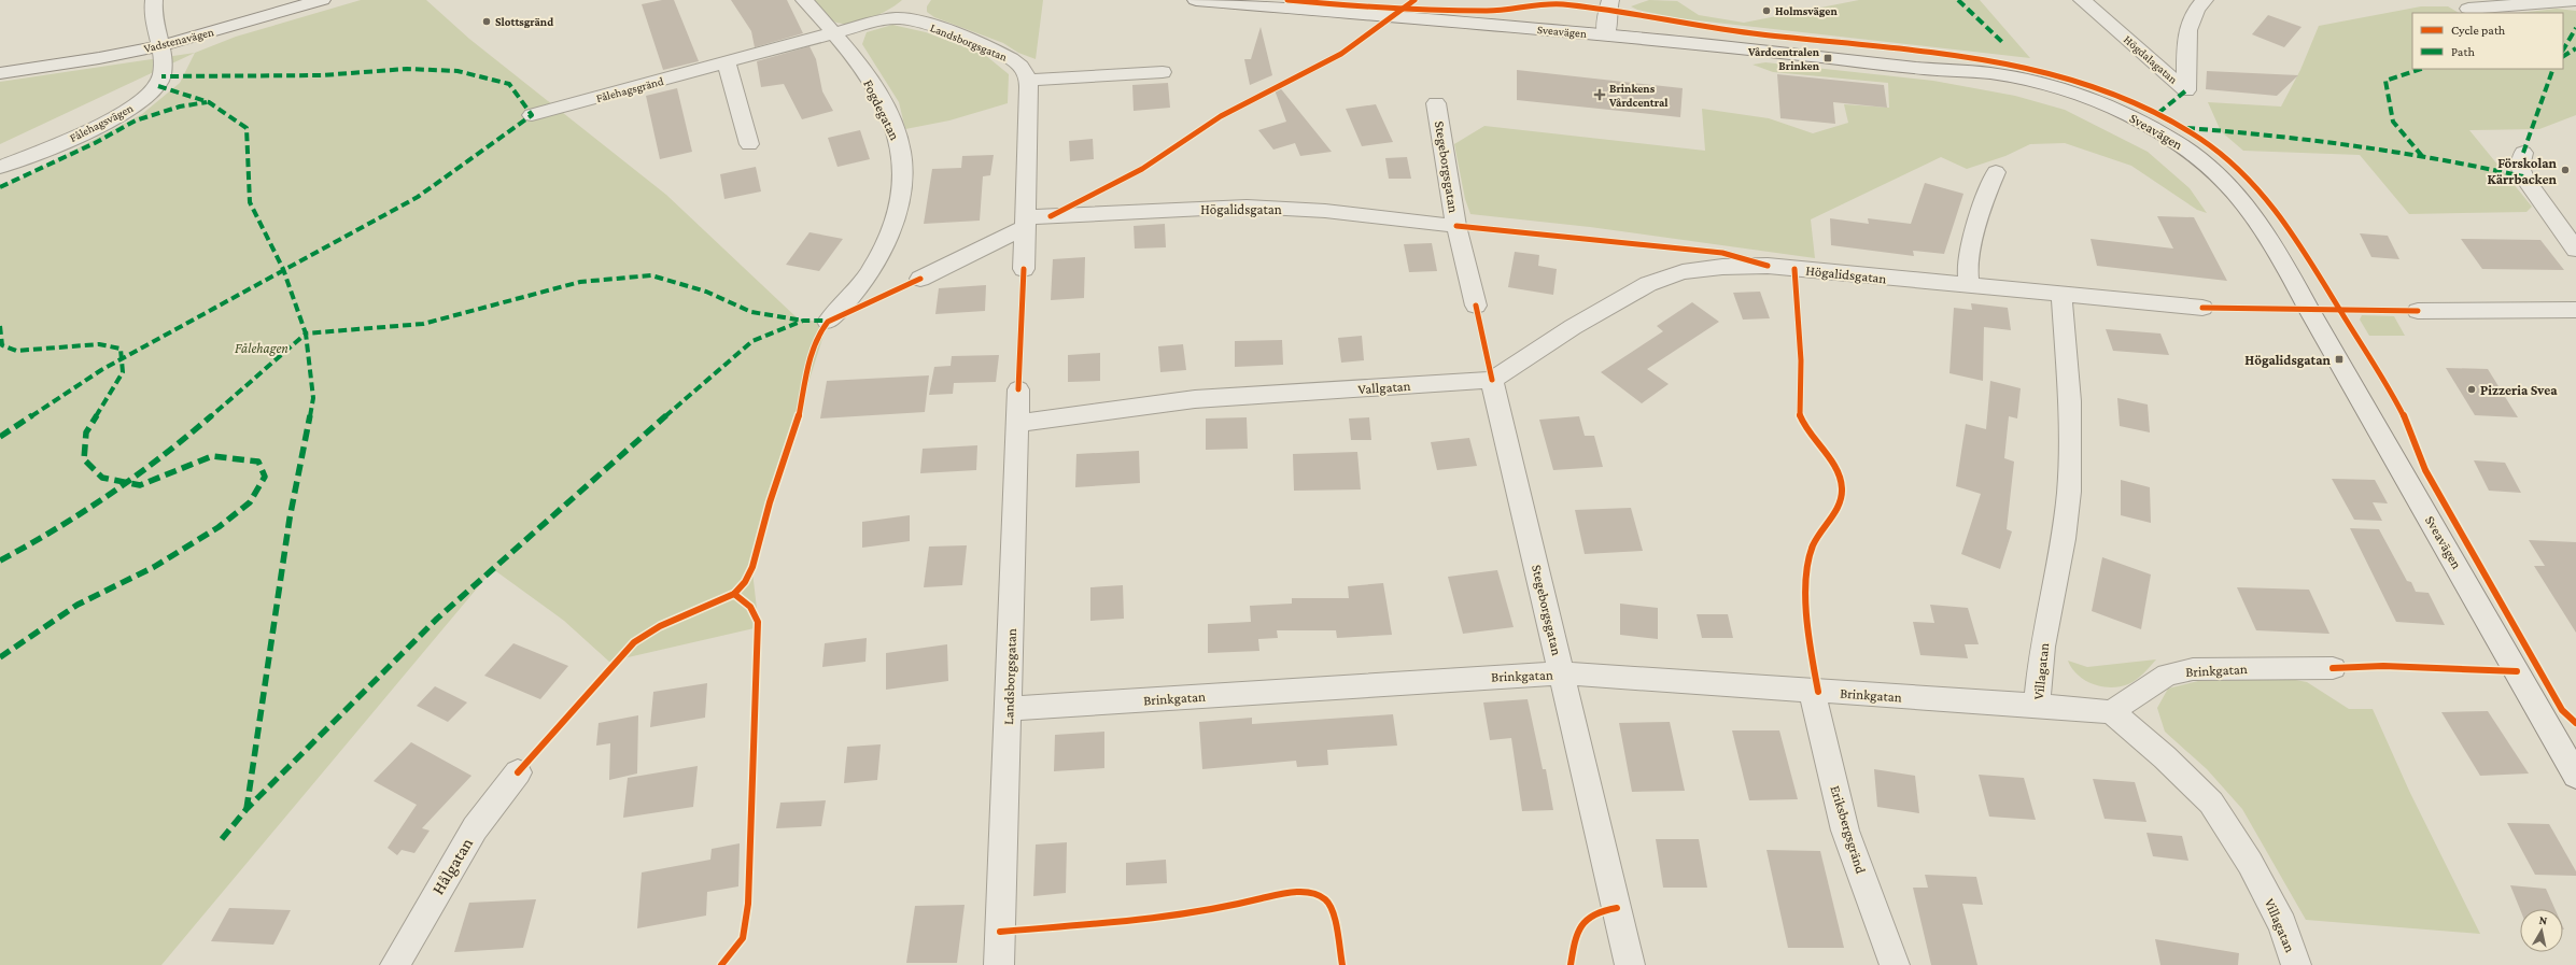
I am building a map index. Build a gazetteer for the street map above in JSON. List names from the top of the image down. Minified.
{"streets":{"street":["Sveavägen","Vadstenavägen","Landsborgsgatan","Högdalagatan","Fålehagsgränd","Fogdegatan","Fålehagsvägen","Stegeborgsgatan","Högalidsgatan","Vallgatan","Brinkgatan","Villagatan","Eriksbergsgränd","Hålgatan"]},"crossings":[["Vadstenavägen","Fålehagsvägen"],["Landsborgsgatan","Fålehagsgränd"],["Landsborgsgatan","Fogdegatan"],["Landsborgsgatan","Vallgatan"],["Landsborgsgatan","Brinkgatan"],["Fålehagsgränd","Fogdegatan"],["Stegeborgsgatan","Högalidsgatan"],["Stegeborgsgatan","Vallgatan"],["Stegeborgsgatan","Brinkgatan"],["Högalidsgatan","Vallgatan"],["Högalidsgatan","Villagatan"],["Brinkgatan","Villagatan"],["Brinkgatan","Eriksbergsgränd"]],"parks":["Fålehagen"],"places":{"other":["Holmsvägen","Slottsgränd","Förskolan Kärrbacken","Pizzeria Svea"],"transit":["Vårdcentralen Brinken","Högalidsgatan"],"health":["Brinkens Vårdcentral"]},"legend":["Cycle path","Path"],"north":"top"}
